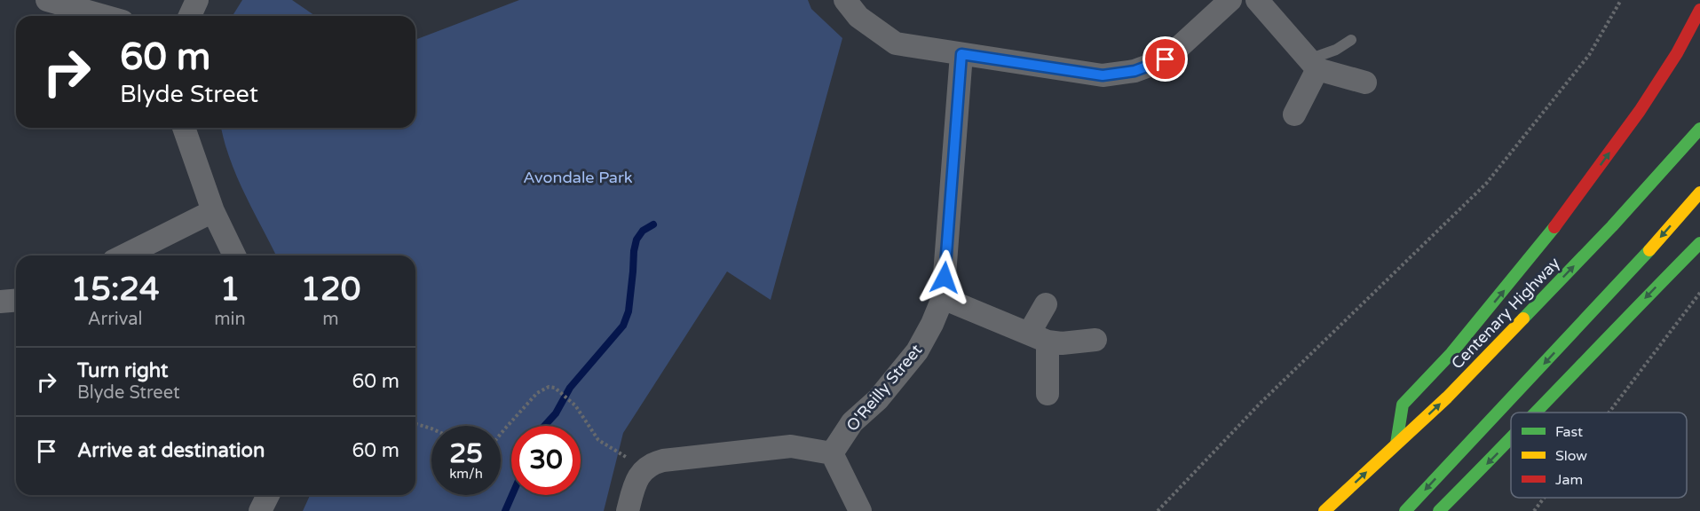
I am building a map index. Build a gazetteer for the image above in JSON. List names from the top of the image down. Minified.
{"streets":{"highway":["Centenary Highway"],"street":["O'Reilly Street"]},"parks":["Avondale Park"],"legend":["Fast","Slow","Jam"],"page":{"turn":["60 m","Blyde Street"],"eta":["15:24","Arrival","1","min","120","m"],"list":[{"name":"Turn right","note":"Blyde Street","value":"60 m"},{"name":"Arrive at destination","value":"60 m"}],"speed":"25 km/h","limit":"30"}}
